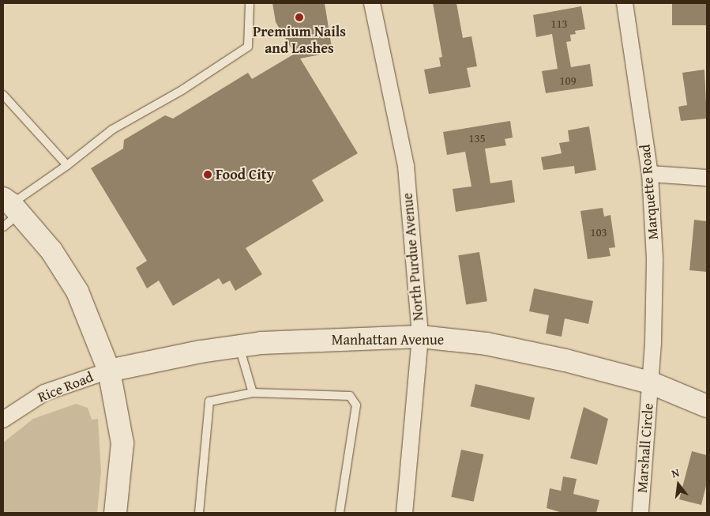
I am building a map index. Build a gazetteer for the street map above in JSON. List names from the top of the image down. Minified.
{"streets":{"street":["Marquette Road","North Purdue Avenue","Manhattan Avenue","Rice Road","Marshall Circle"]},"crossings":[["Marquette Road","Manhattan Avenue"],["Marquette Road","Marshall Circle"],["North Purdue Avenue","Manhattan Avenue"],["Manhattan Avenue","Rice Road"],["Manhattan Avenue","Marshall Circle"]],"places":["Premium Nails and Lashes","Food City"],"house_numbers":["113","109","135","103"],"north":"top"}
